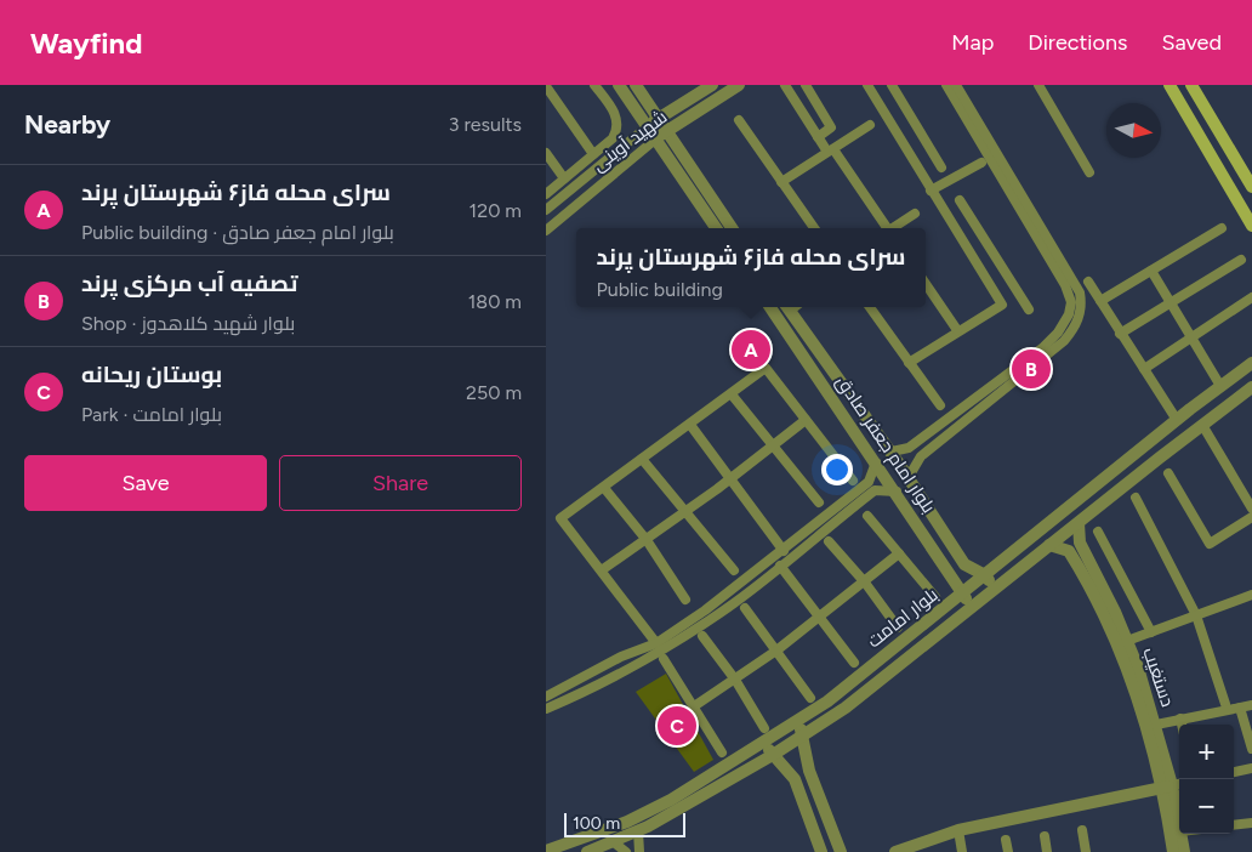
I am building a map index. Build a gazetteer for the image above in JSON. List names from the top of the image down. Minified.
{"streets":{"street":["شهید آوینی","بلوار امام جعفر صادق","بلوار امامت","دستغیب"]},"crossings":[["بلوار امام جعفر صادق","بلوار امامت"],["بلوار امامت","دستغیب"]],"scale_bar":"100 m","north":"right","page":{"header":"Wayfind","nav":["Map","Directions","Saved"],"heading":["Nearby","3 results"],"list":[{"mark":"A","name":"سرای محله فاز۶ شهرستان پرند","note":"Public building · بلوار امام جعفر صادق","value":"120 m"},{"mark":"B","name":"تصفیه آب مرکزی پرند","note":"Shop · بلوار شهید کلاهدوز","value":"180 m"},{"mark":"C","name":"بوستان ریحانه","note":"Park · بلوار امامت","value":"250 m"}],"popup":["سرای محله فاز۶ شهرستان پرند","Public building"],"pins":["A","B","C"],"buttons":["Save","Share"],"map_buttons":["+","−"],"scale":"100 m"}}
